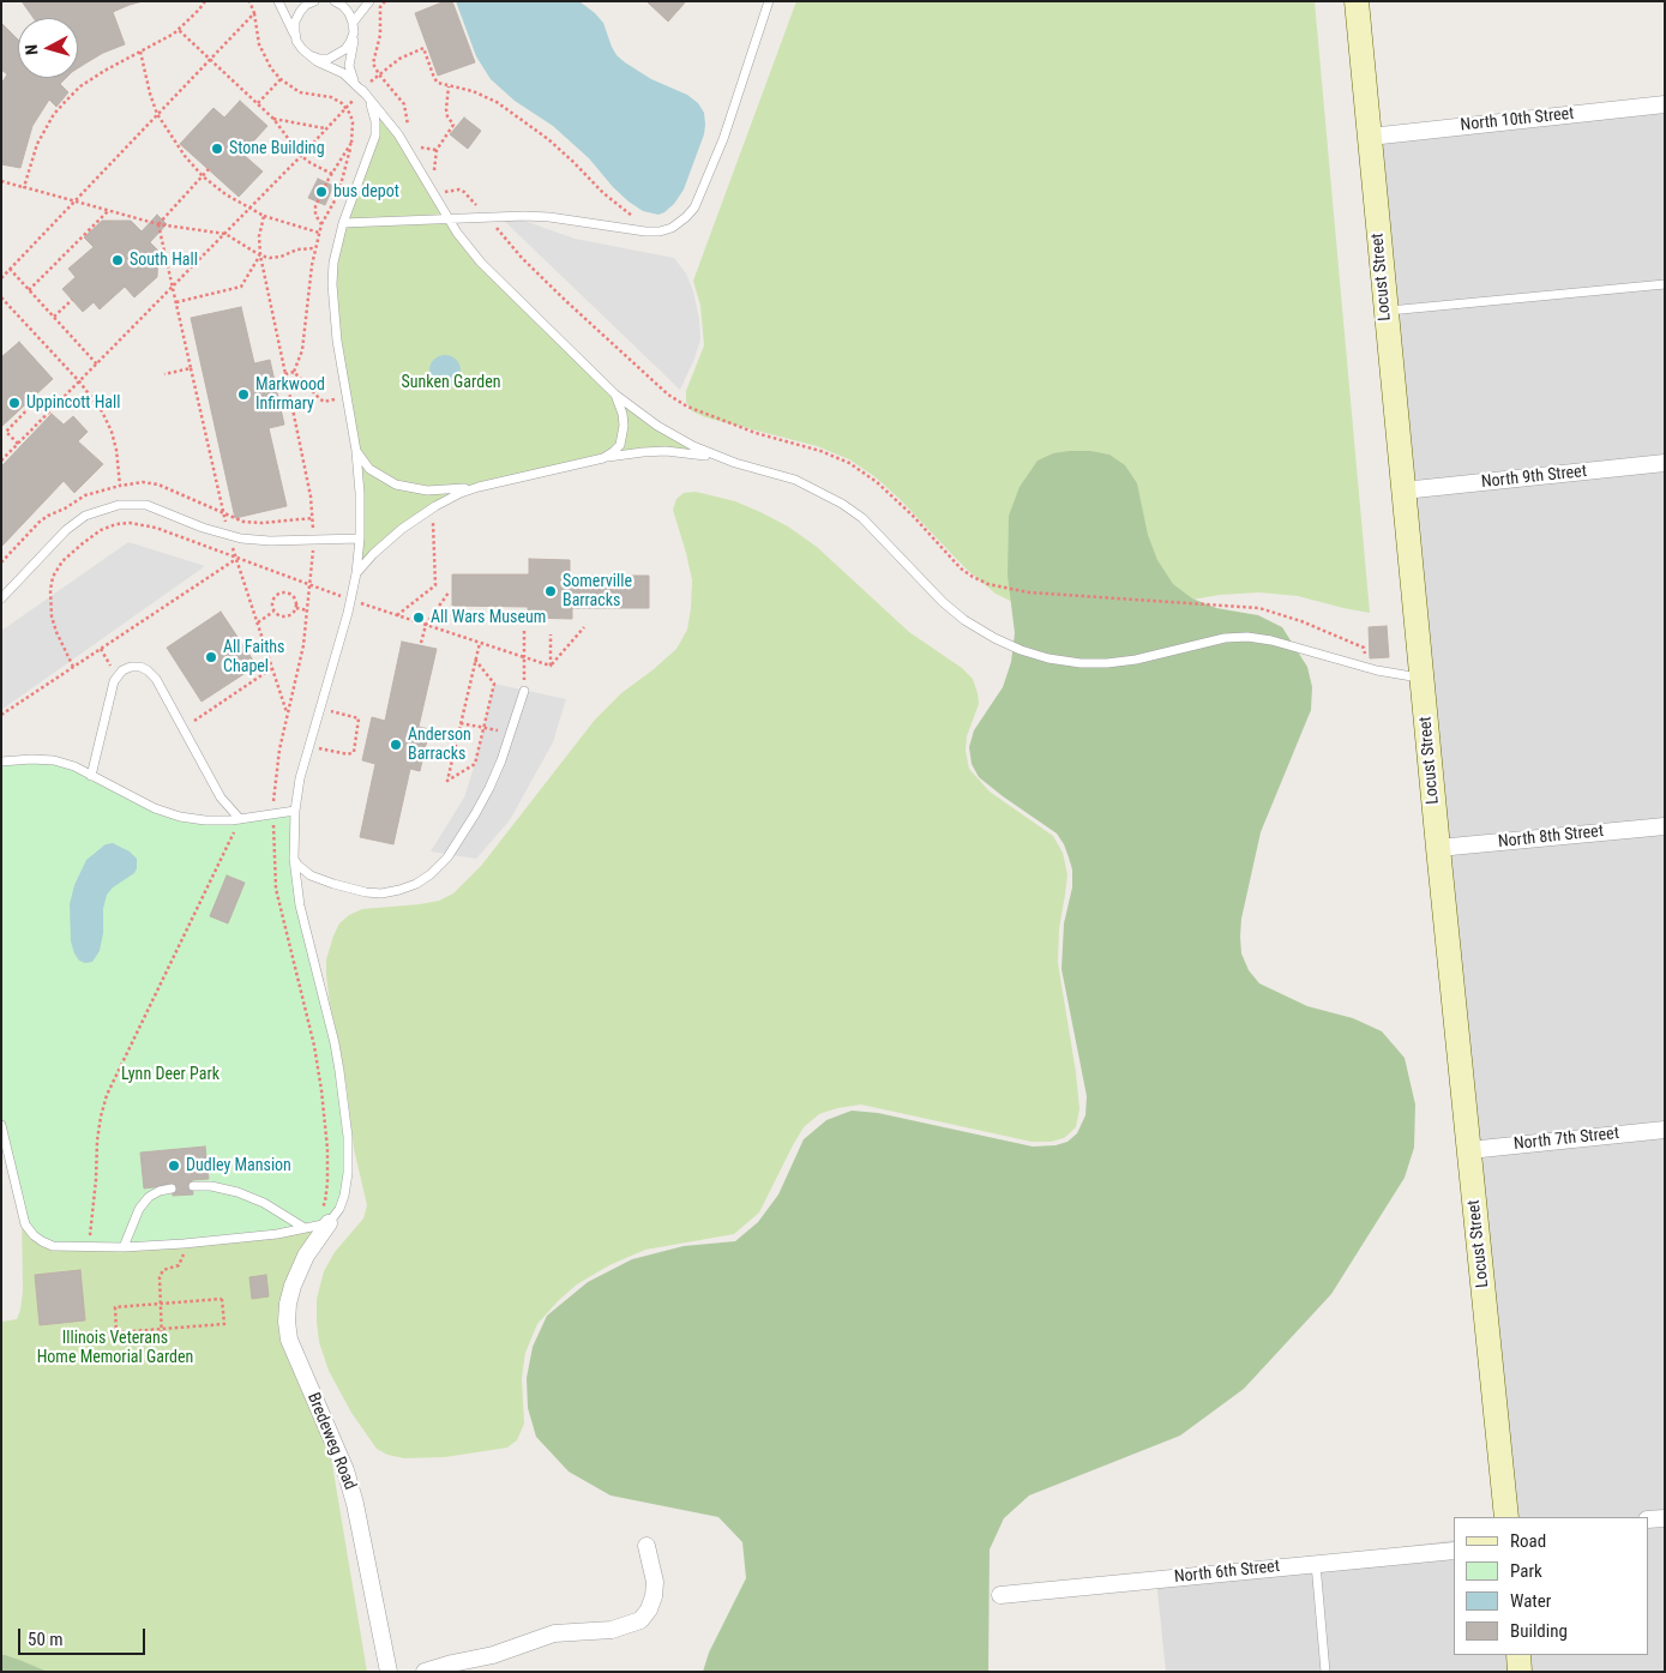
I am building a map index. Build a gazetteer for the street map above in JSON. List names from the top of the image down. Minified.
{"streets":{"street":["North 10th Street","Locust Street","North 9th Street","North 8th Street","North 7th Street","Bredeweg Road","North 6th Street"]},"crossings":[["North 10th Street","Locust Street"],["Locust Street","North 9th Street"],["Locust Street","North 8th Street"],["Locust Street","North 7th Street"]],"parks":["Sunken Garden","Lynn Deer Park","Illinois Veterans Home Memorial Garden"],"places":["Stone Building","bus depot","South Hall","Markwood Infirmary","Uppincott Hall","Somerville Barracks","All Wars Museum","All Faiths Chapel","Anderson Barracks","Dudley Mansion"],"legend":["Road","Park","Water","Building"],"scale_bar":"50 m","north":"left"}
